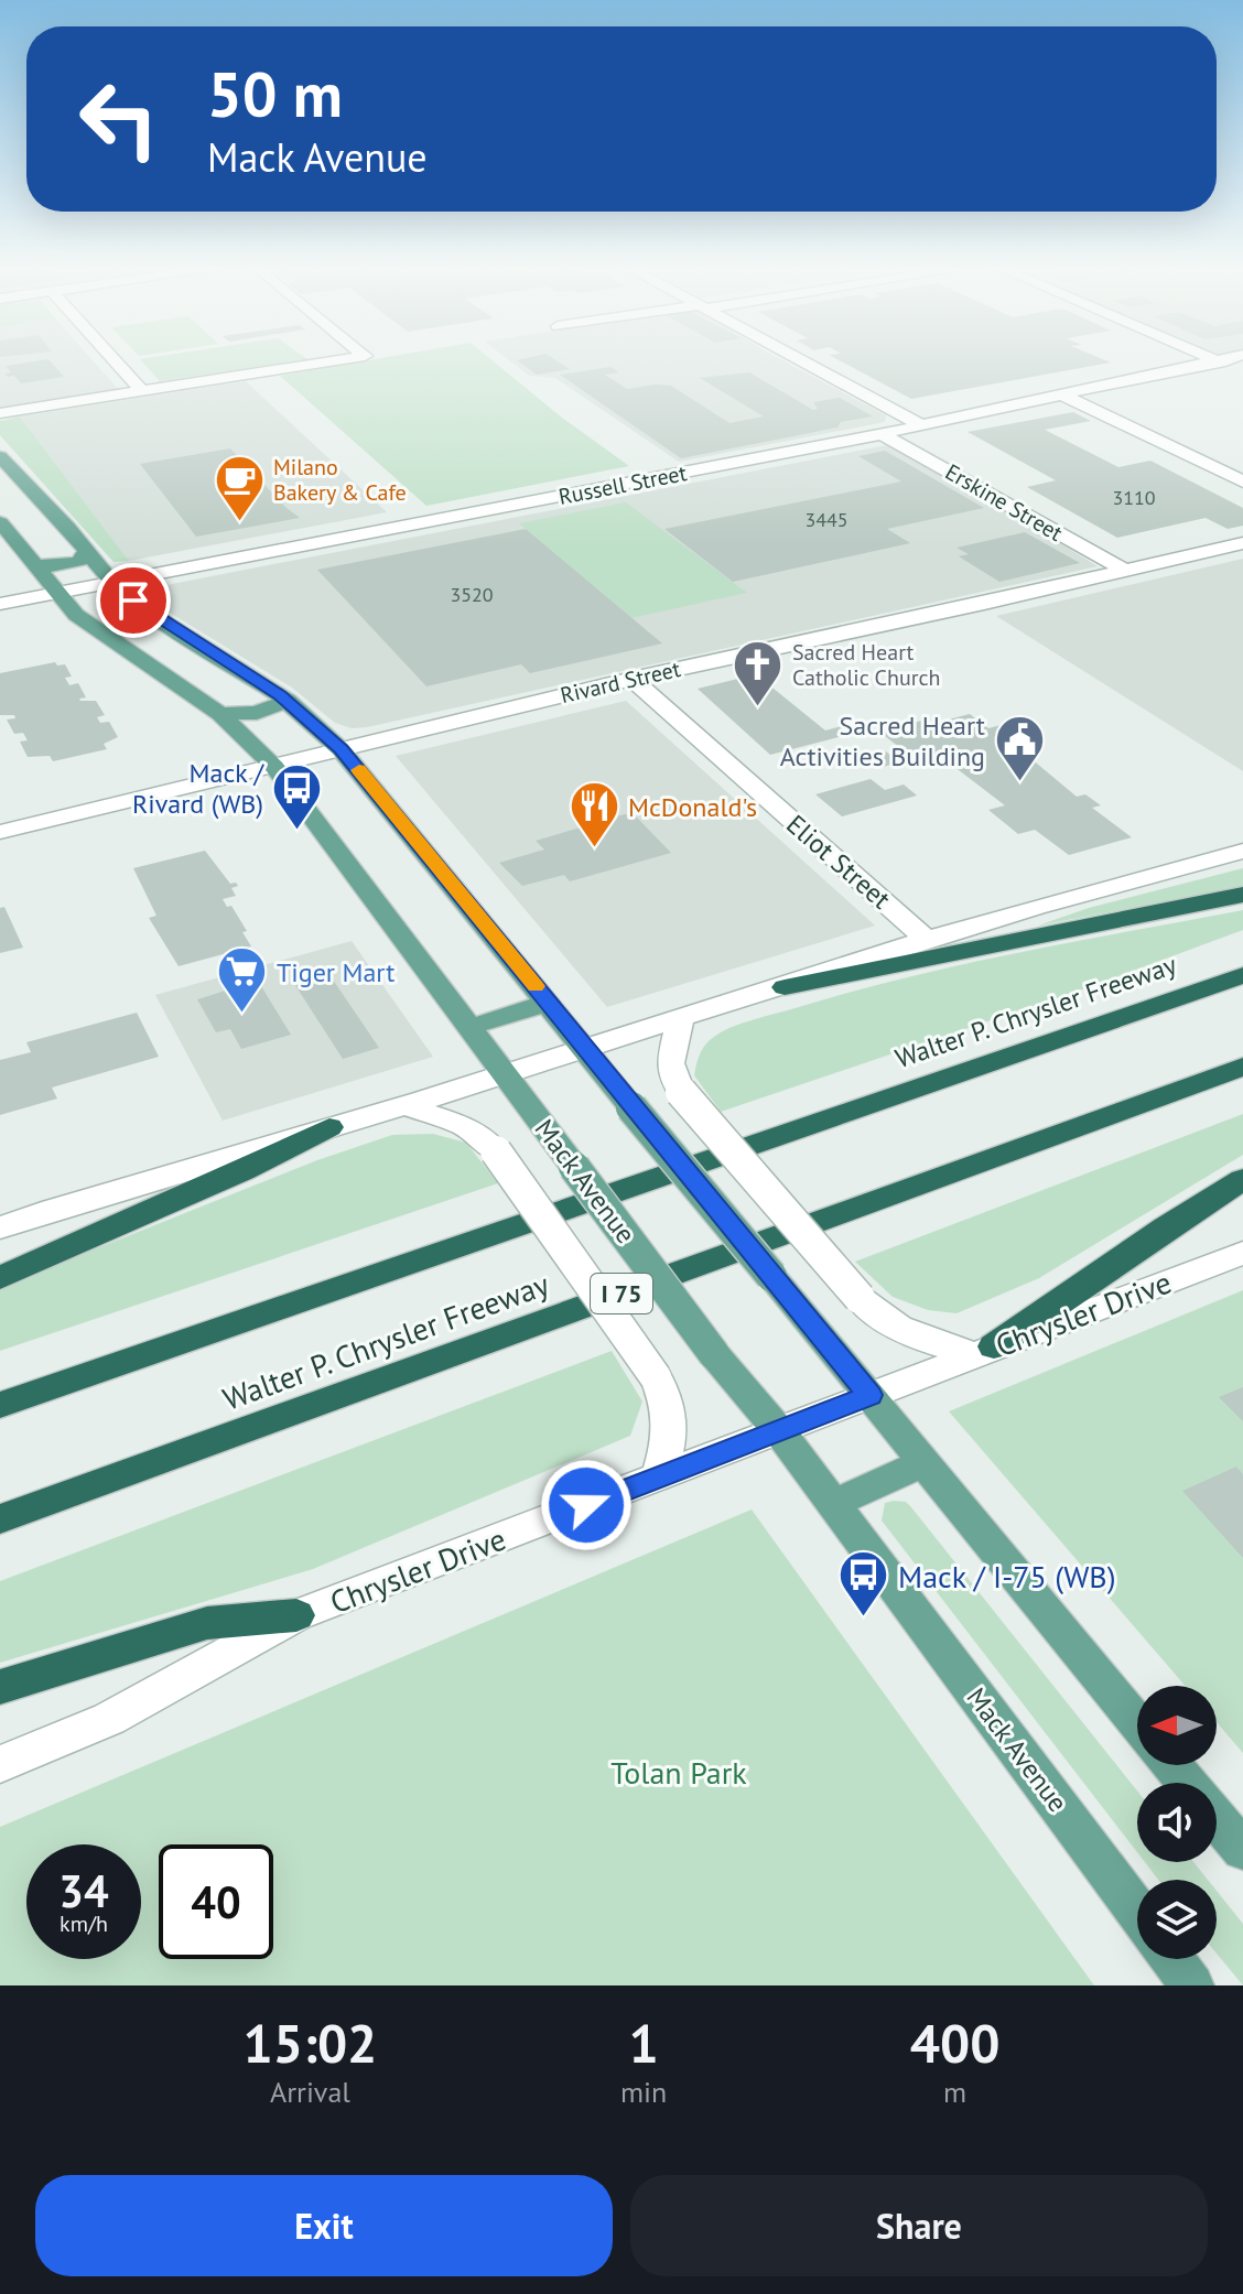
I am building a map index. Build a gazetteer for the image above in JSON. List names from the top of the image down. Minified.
{"streets":{"highway":["Walter P. Chrysler Freeway","I 75"],"main road":["Mack Avenue"],"street":["Russell Street","Erskine Street","Rivard Street","Eliot Street","Chrysler Drive"]},"crossings":[["Russell Street","Erskine Street"],["Russell Street","Mack Avenue"],["Erskine Street","Rivard Street"],["Rivard Street","Eliot Street"],["Rivard Street","Mack Avenue"],["Mack Avenue","Chrysler Drive"]],"parks":["Tolan Park"],"places":{"cafe":["Milano Bakery & Cafe"],"church":["Sacred Heart Catholic Church"],"public building":["Sacred Heart Activities Building"],"bus stop":["Mack / Rivard (WB)","Mack / I-75 (WB)"],"restaurant":["McDonald's"],"supermarket":["Tiger Mart"]},"house_numbers":["3110","3445","3520"],"north":"left","page":{"turn":["50 m","Mack Avenue"],"speed":"34 km/h","limit":"40","eta":["15:02","Arrival","1","min","400","m"],"buttons":["Exit","Share"]}}
